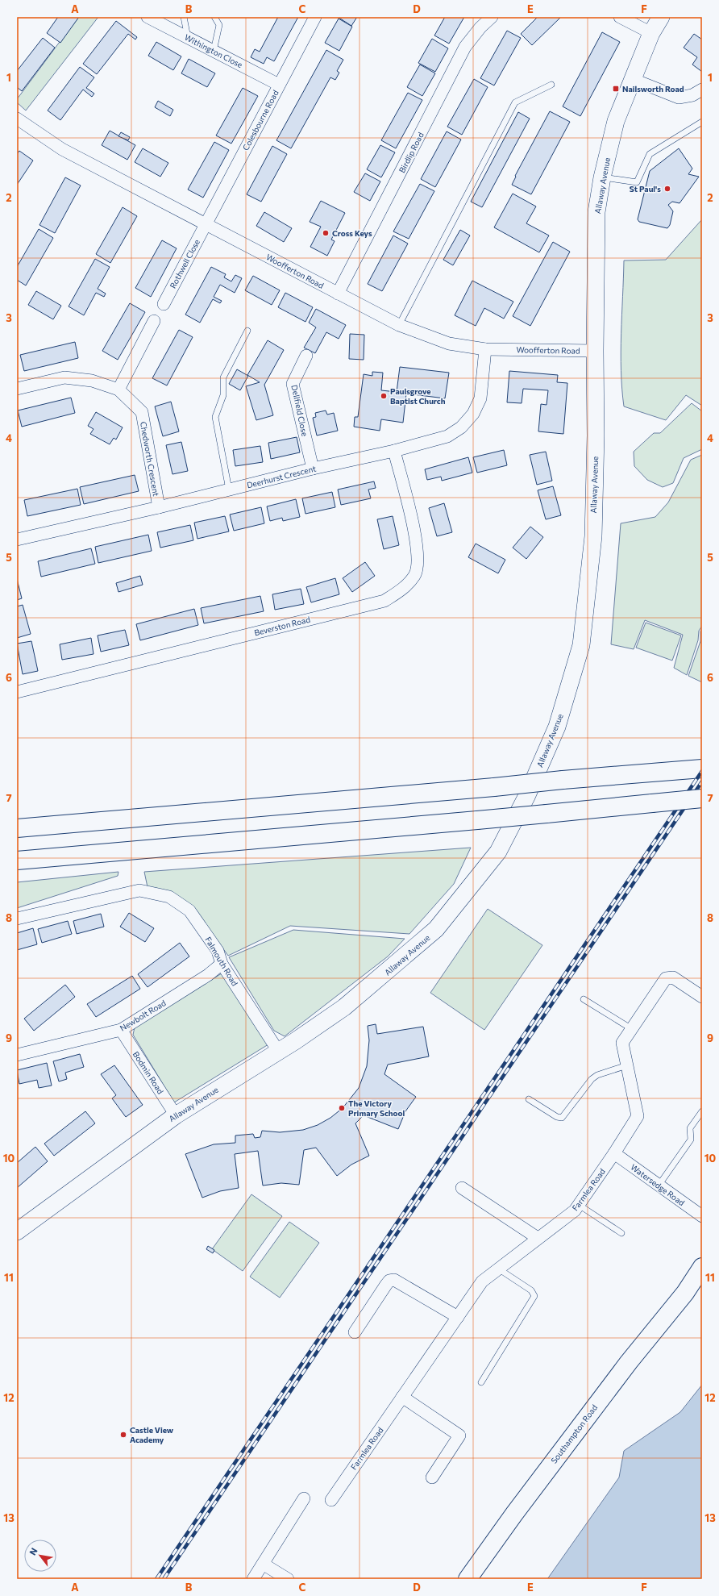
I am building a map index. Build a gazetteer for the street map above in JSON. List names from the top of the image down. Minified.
{"streets":{"main road":["Southampton Road"],"street":["Withington Close","Colesbourne Road","Birdlip Road","Allaway Avenue","Rothwell Close","Woofferton Road","Dellfield Close","Chedworth Crescent","Deerhurst Crescent","Beverston Road","Falmouth Road","Newbolt Road","Bodmin Road","Watersedge Road","Farmlea Road"]},"crossings":[["Withington Close","Colesbourne Road"],["Colesbourne Road","Rothwell Close"],["Colesbourne Road","Woofferton Road"],["Birdlip Road","Woofferton Road"],["Allaway Avenue","Woofferton Road"],["Allaway Avenue","Falmouth Road"],["Allaway Avenue","Bodmin Road"],["Rothwell Close","Woofferton Road"],["Woofferton Road","Deerhurst Crescent"],["Dellfield Close","Deerhurst Crescent"],["Chedworth Crescent","Deerhurst Crescent"],["Deerhurst Crescent","Beverston Road"],["Falmouth Road","Newbolt Road"],["Newbolt Road","Bodmin Road"],["Watersedge Road","Farmlea Road"]],"places":{"transit":["Nailsworth Road"],"other":["St Paul's","Cross Keys","Paulsgrove Baptist Church","The Victory Primary School","Castle View Academy"]},"north":"top left","grid":{"columns":["A","B","C","D","E","F"],"rows":["1","2","3","4","5","6","7","8","9","10","11","12","13"]}}
